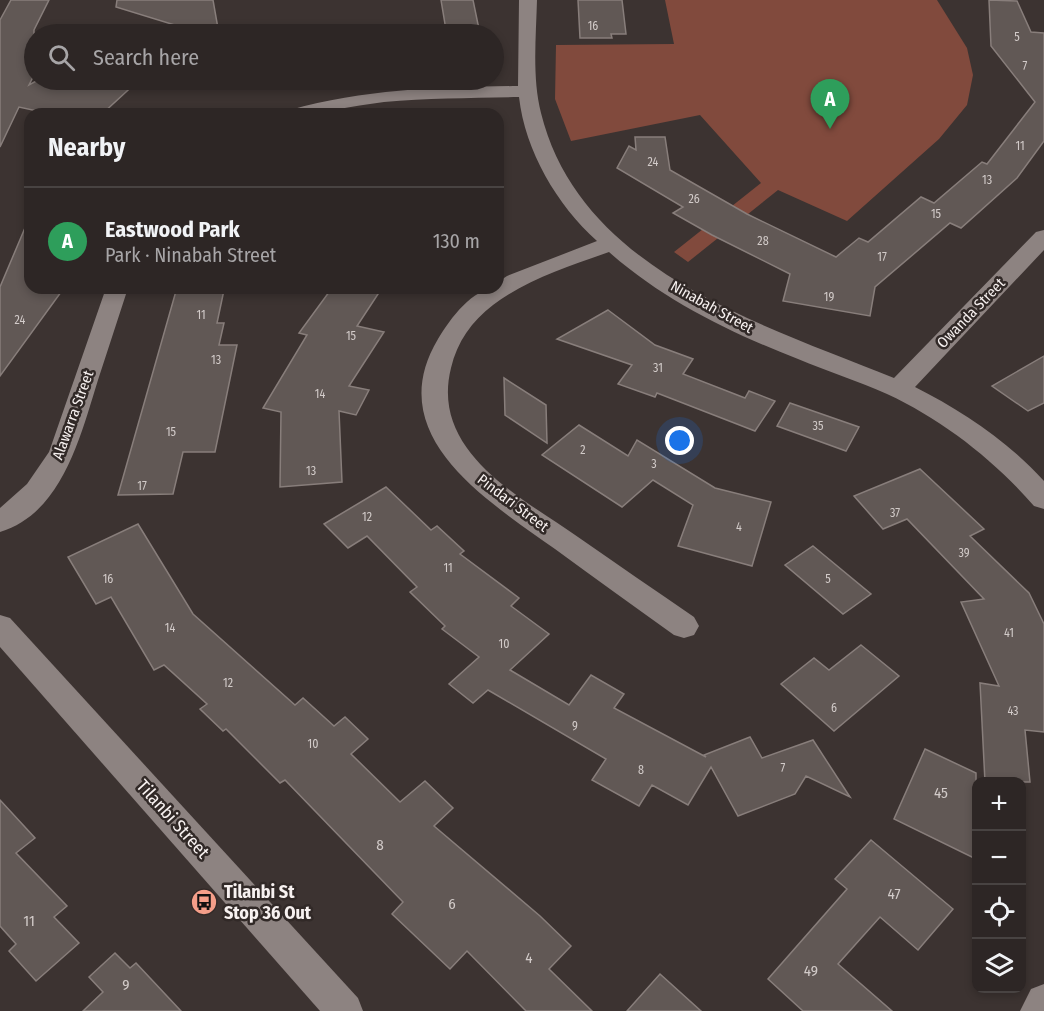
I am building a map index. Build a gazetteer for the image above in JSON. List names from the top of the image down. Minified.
{"streets":{"street":["Ninabah Street","Owanda Street","Alawarra Street","Pindari Street","Tilanbi Street"]},"crossings":[["Ninabah Street","Owanda Street"],["Ninabah Street","Pindari Street"]],"places":{"bus stop":["Tilanbi St Stop 36 Out"]},"house_numbers":["16","5","7","11","24","13","26","15","28","17","19","11","24","15","13","31","14","35","15","2","3","13","17","37","12","4","39","11","16","5","14","41","10","12","6","43","9","10","7","8","45","8","47","6","11","4","49","9"],"page":{"search":"Search here","pins":"A","heading":"Nearby","list":[{"mark":"A","name":"Eastwood Park","note":"Park · Ninabah Street","value":"130 m"}],"map_buttons":["+","−"]}}
